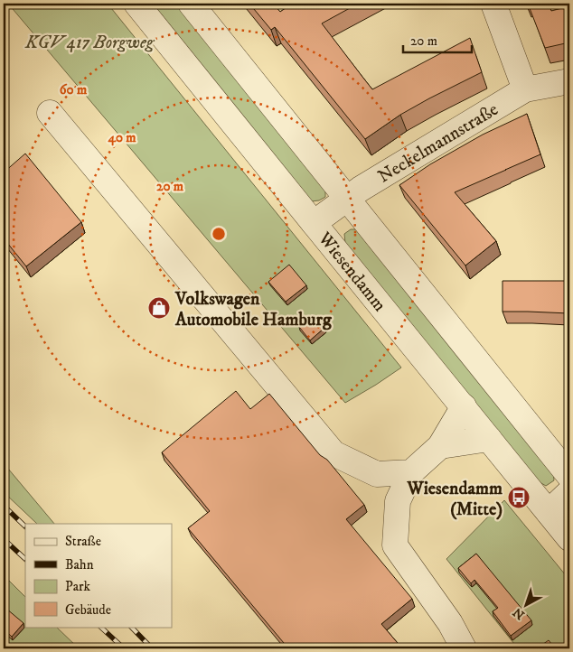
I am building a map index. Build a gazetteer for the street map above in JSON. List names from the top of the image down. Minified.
{"streets":{"street":["Neckelmannstraße","Wiesendamm"]},"crossings":[["Neckelmannstraße","Wiesendamm"]],"parks":["KGV 417 Borgweg"],"places":{"shop":["Volkswagen Automobile Hamburg"],"bus stop":["Wiesendamm (Mitte)"]},"legend":["Straße","Bahn","Park","Gebäude"],"scale_bar":"20 m","north":"bottom left","rings":["60 m","40 m","20 m"]}
